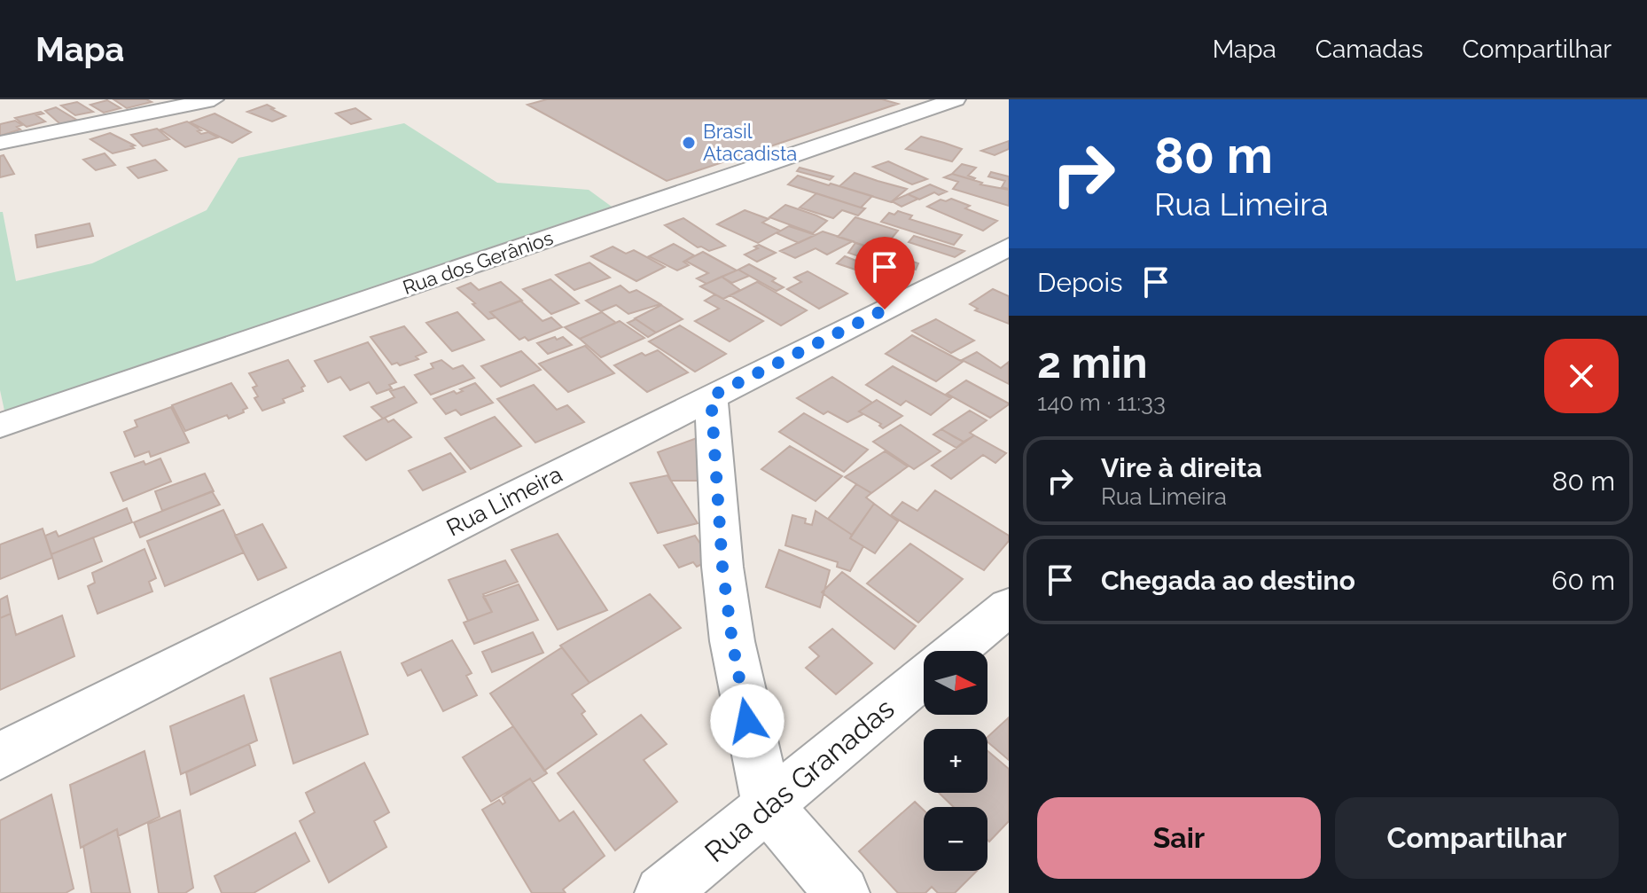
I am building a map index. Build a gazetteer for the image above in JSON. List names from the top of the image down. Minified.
{"streets":{"street":["Rua dos Gerânios","Rua Limeira","Rua das Granadas"]},"places":["Brasil Atacadista"],"north":"right","page":{"header":"Mapa","nav":["Mapa","Camadas","Compartilhar"],"turn":["80 m","Rua Limeira"],"then":"Depois","heading":["2 min","140 m · 11:33"],"list":[{"name":"Vire à direita","note":"Rua Limeira","value":"80 m"},{"name":"Chegada ao destino","value":"60 m"}],"map_buttons":["+","−"],"buttons":["Sair","Compartilhar"]}}
